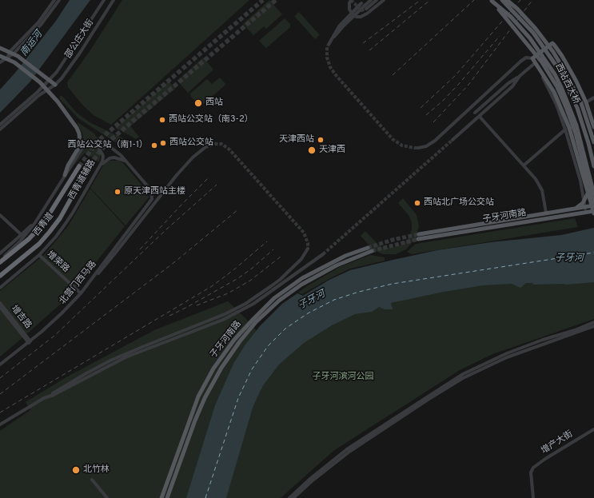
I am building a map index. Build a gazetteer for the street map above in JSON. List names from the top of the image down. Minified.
{"streets":{"highway":["西青道"],"main road":["西站西大桥","子牙河南路"],"street":["邵公庄大街","西青道辅路","增荣路","北营门西马路","增吉路","增产大街"]},"crossings":[["西青道辅路","增荣路"],["增荣路","北营门西马路"],["北营门西马路","增吉路"]],"water":["南运河","子牙河"],"parks":["子牙河滨河公园"],"places":["西站","西站公交站（南3-2）","天津西站","西站公交站","西站公交站（南1-1）","天津西","原天津西站主楼","西站北广场公交站","北竹林"]}
